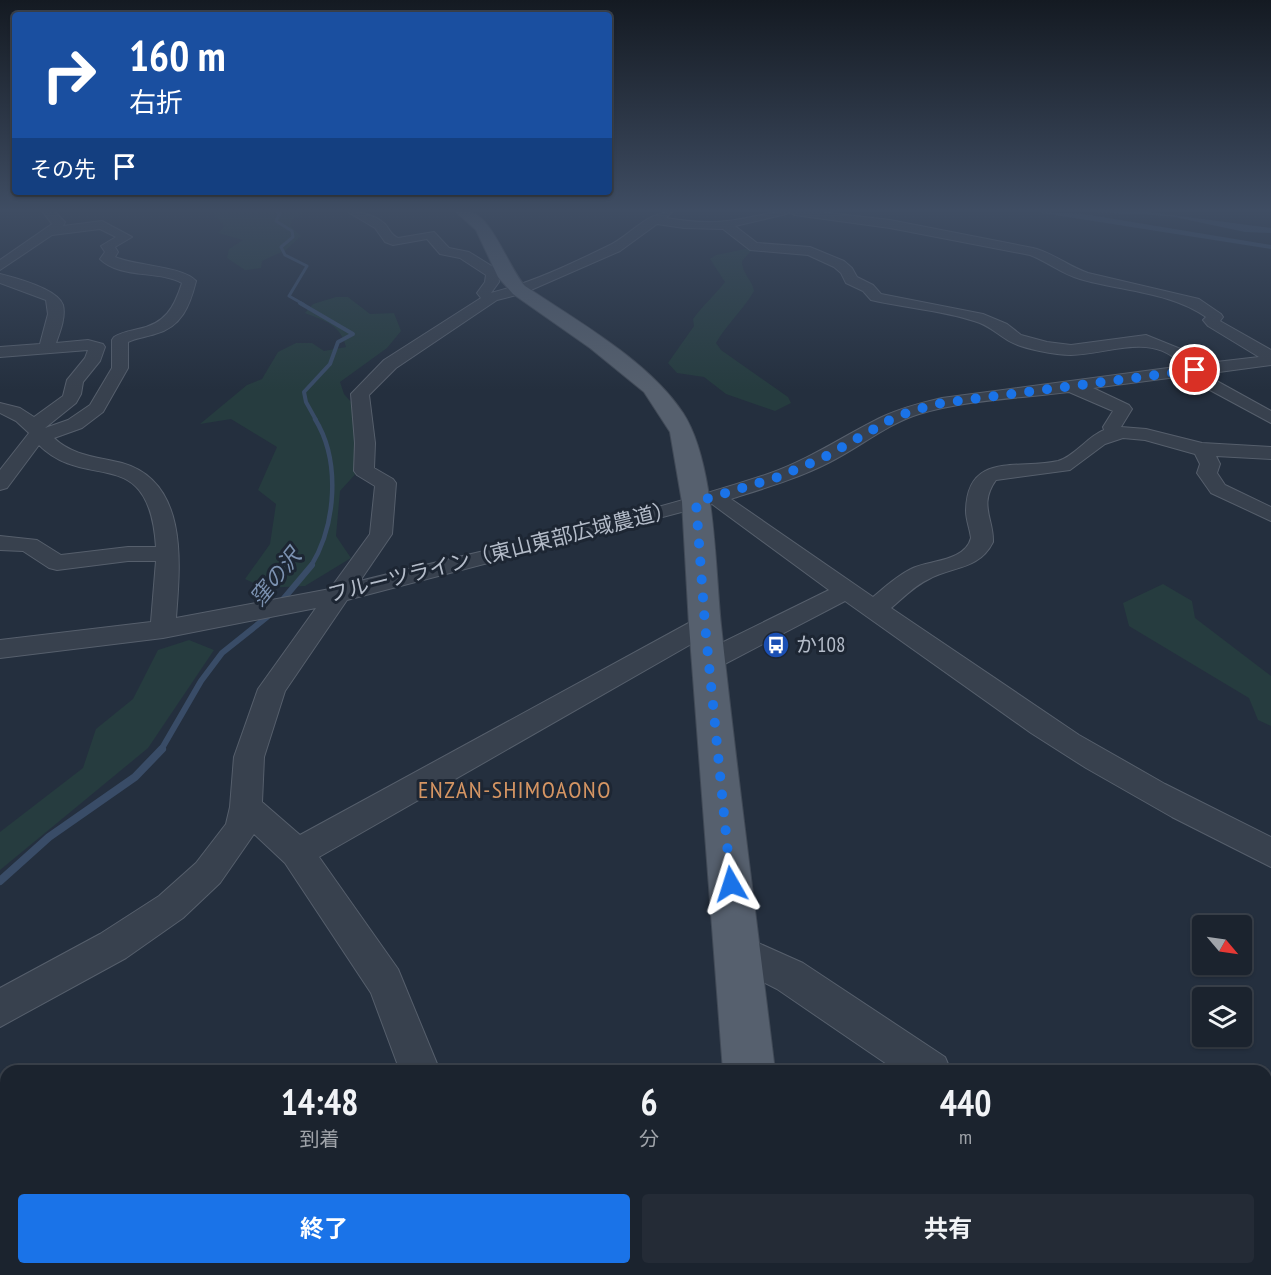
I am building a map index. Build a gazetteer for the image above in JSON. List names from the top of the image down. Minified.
{"streets":{"street":["フルーツライン（東山東部広域農道）"]},"districts":["ENZAN-SHIMOAONO"],"water":["窪の沢"],"places":{"bus stop":["か108"]},"north":"bottom right","page":{"turn":["160 m","右折"],"then":"その先","eta":["14:48","到着","6","分","440","m"],"buttons":["終了","共有"]}}
